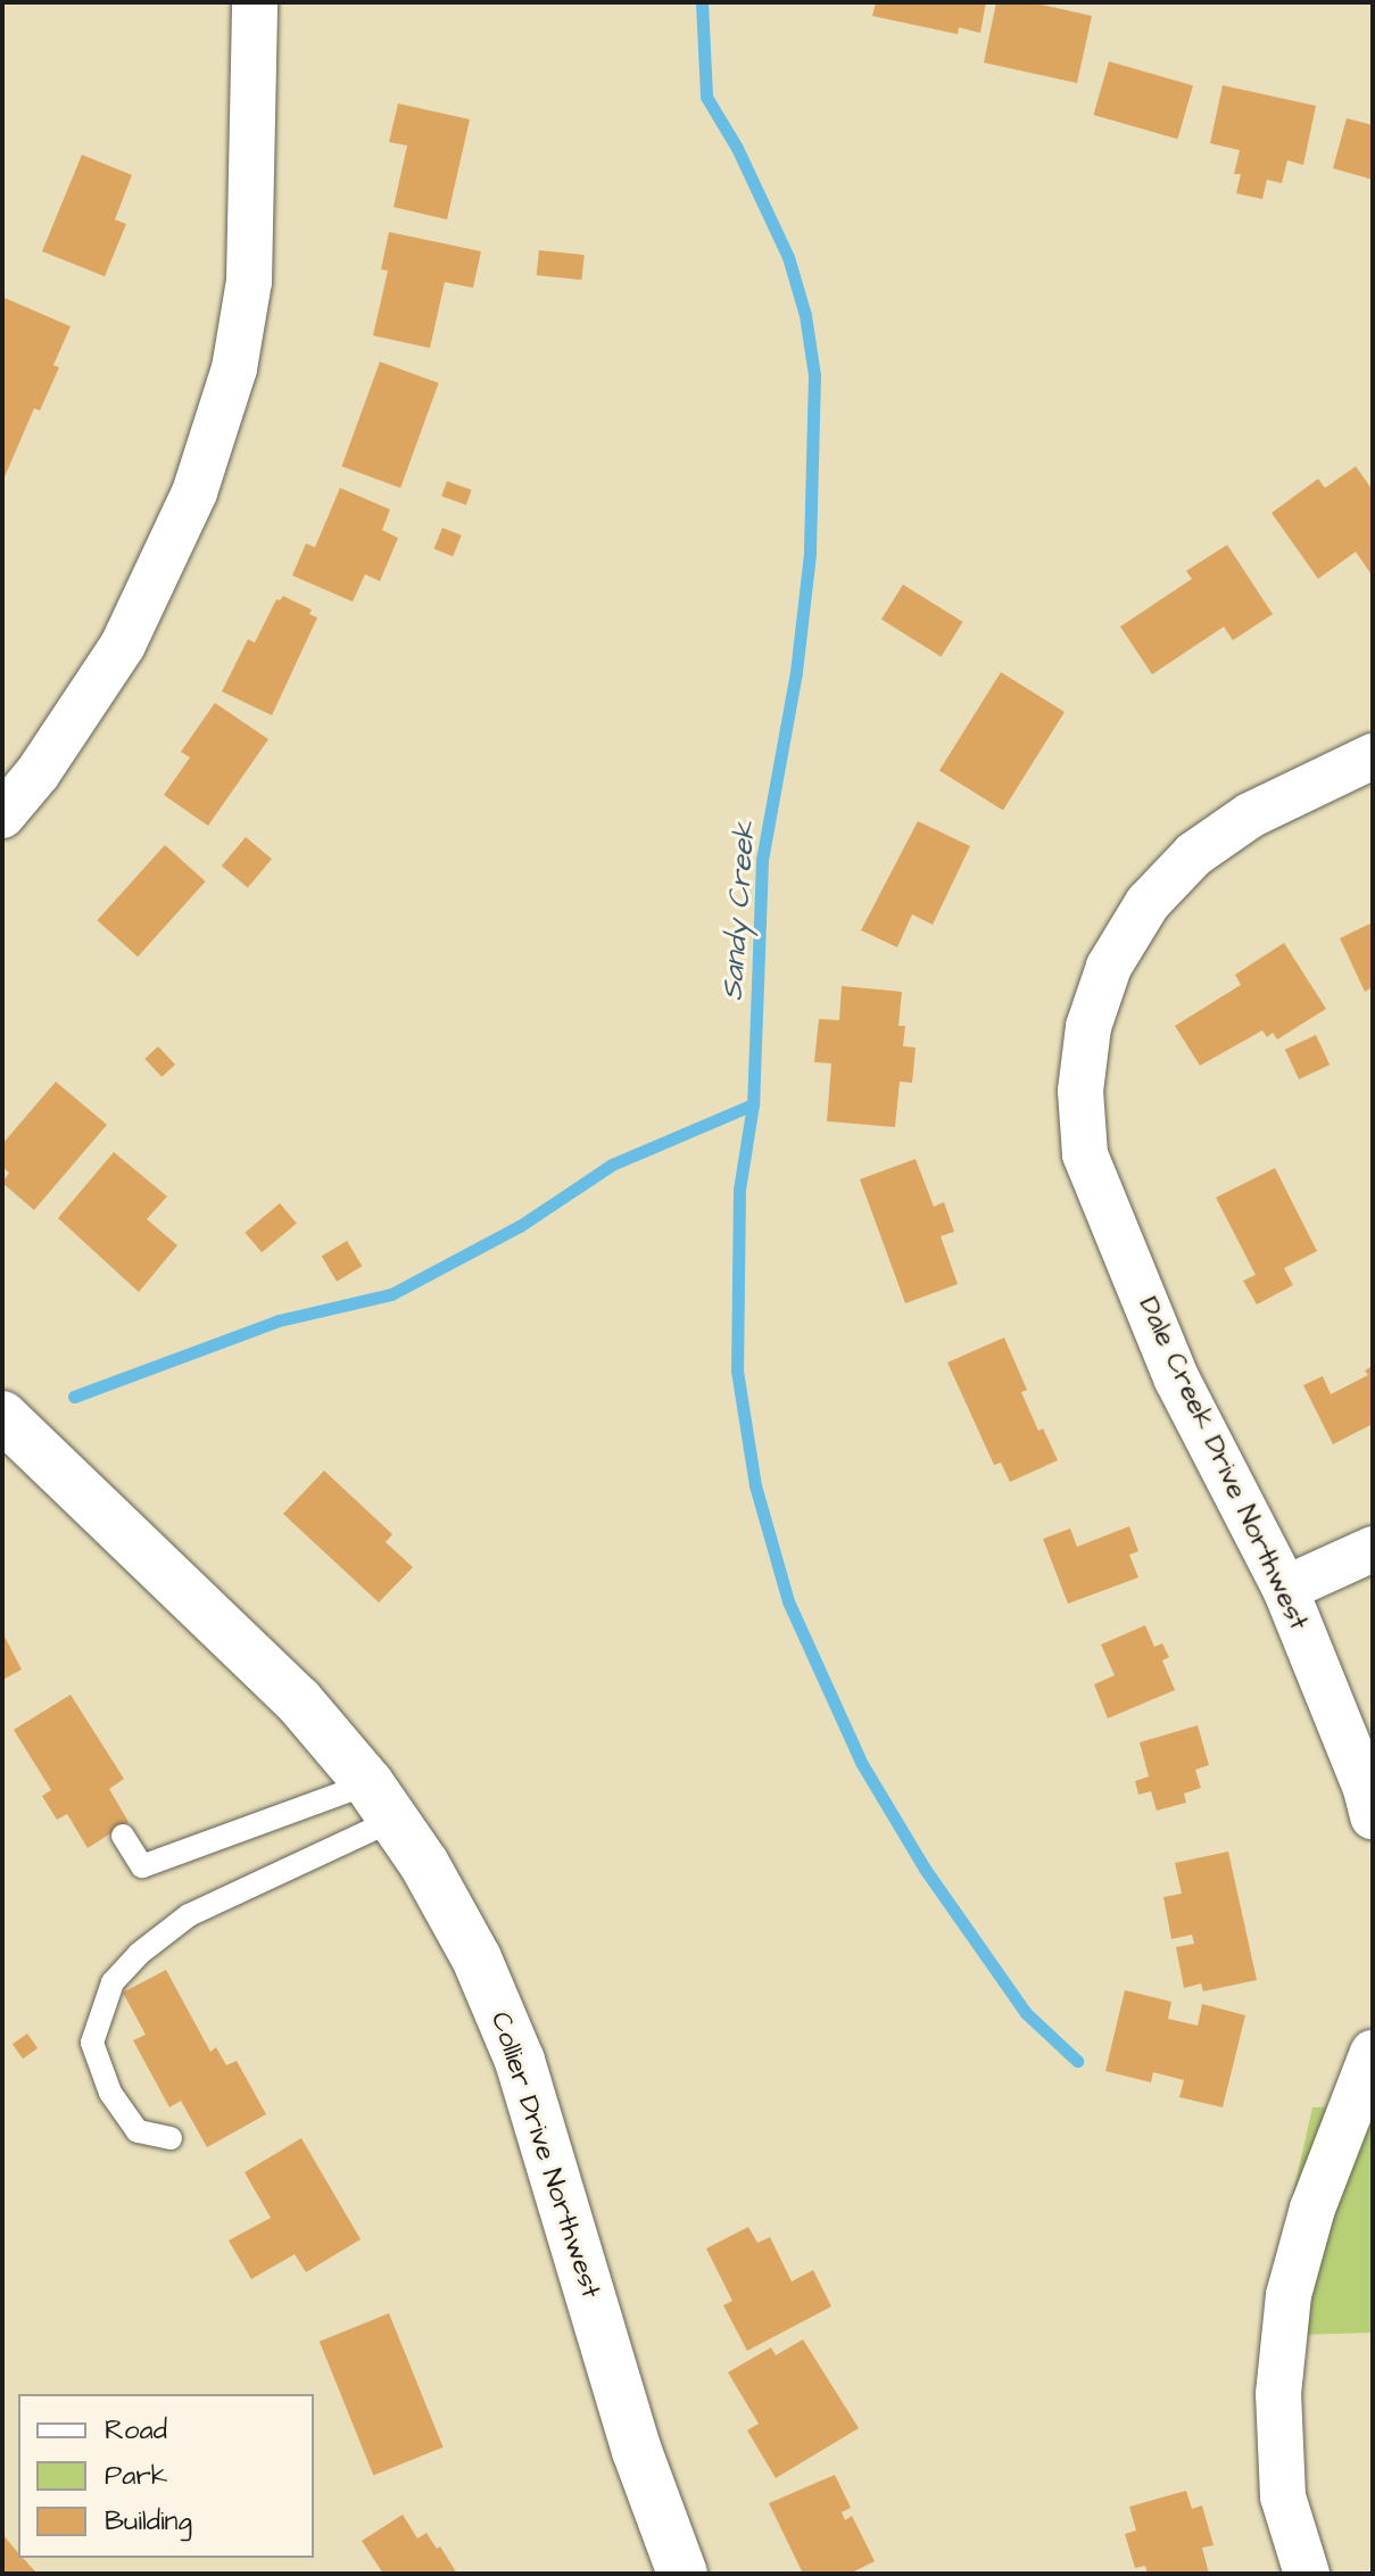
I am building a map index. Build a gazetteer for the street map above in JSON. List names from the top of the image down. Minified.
{"streets":{"main road":["Collier Drive Northwest"],"street":["Dale Creek Drive Northwest"]},"water":["Sandy Creek"],"legend":["Road","Park","Building"]}
